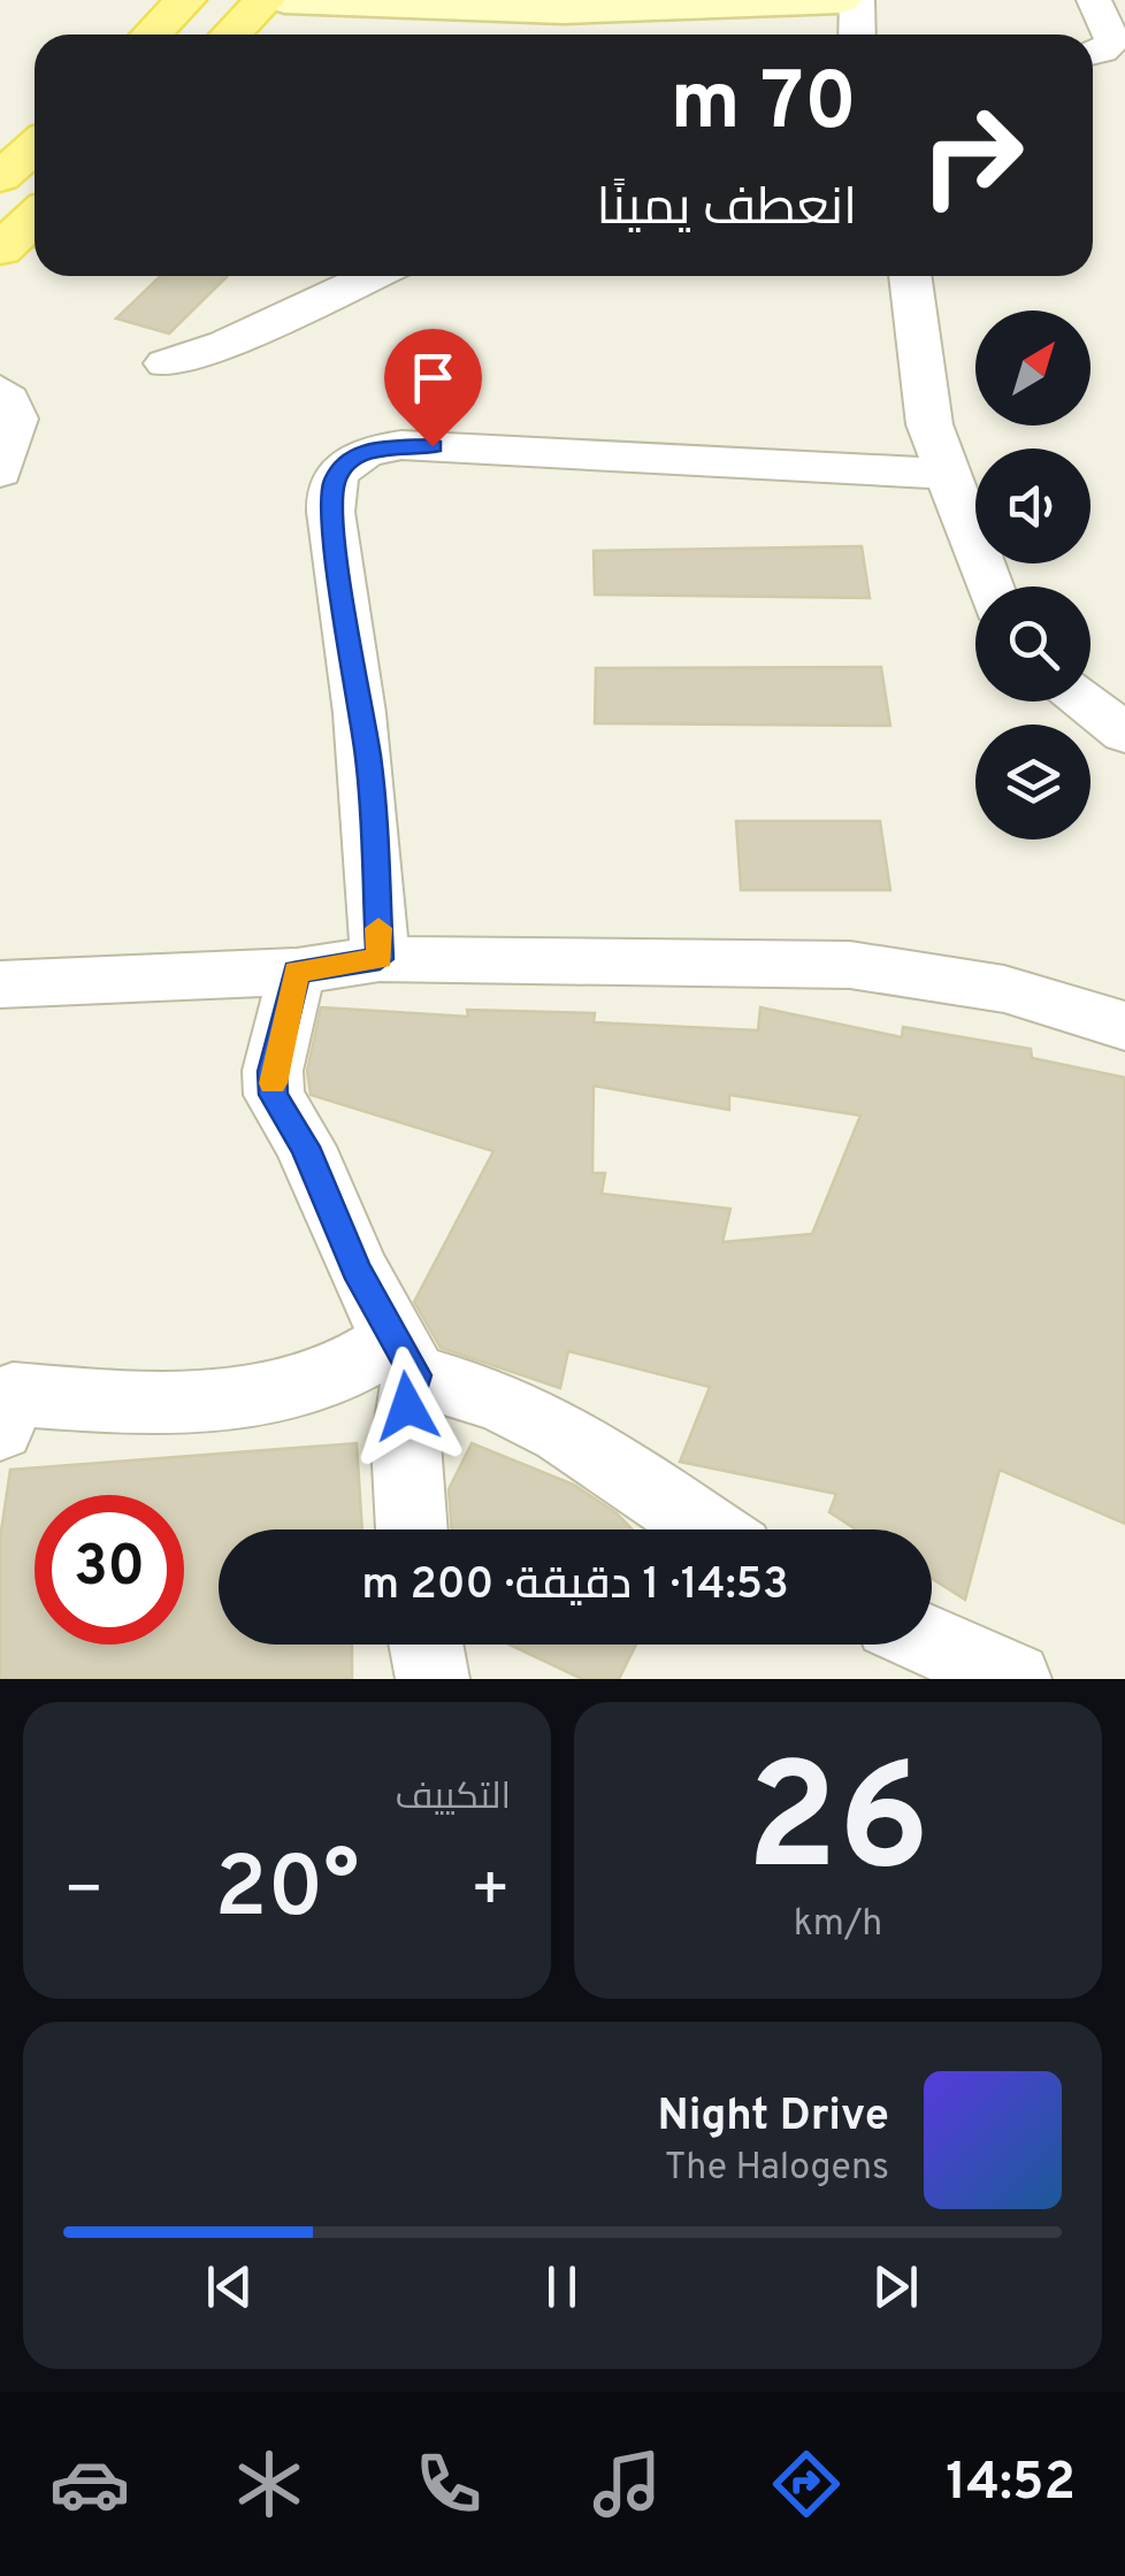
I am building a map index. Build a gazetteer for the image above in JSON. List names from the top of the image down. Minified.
{"north":"top right","page":{"turn":["70 m","انعطف يمينًا"],"limit":"30","trip":"14:53 · 1 دقيقة · 200 m","tile":[["26","km/h"],"التكييف"],"heat":["−","20°","+"],"song":["Night Drive","The Halogens"],"tabs":"14:52"}}
